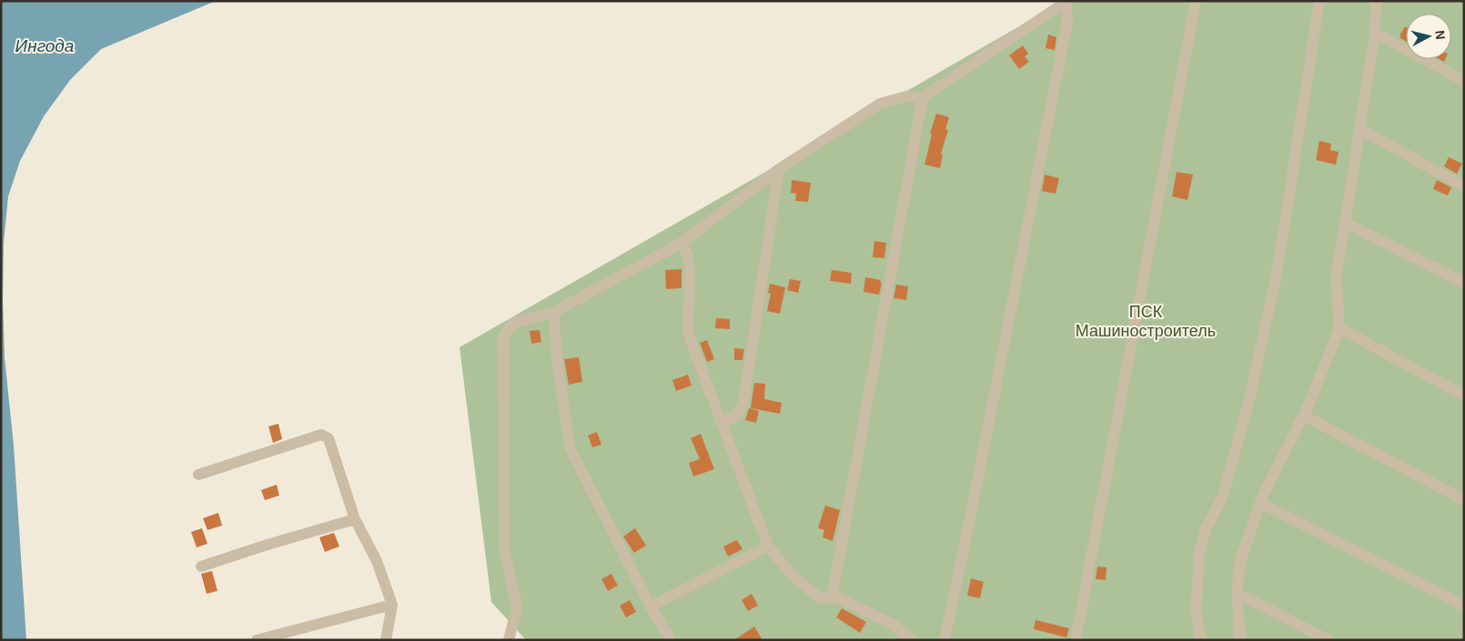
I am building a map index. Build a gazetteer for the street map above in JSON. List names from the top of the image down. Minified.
{"water":["Ингода"],"parks":["ПСК Машиностроитель"],"north":"right"}
